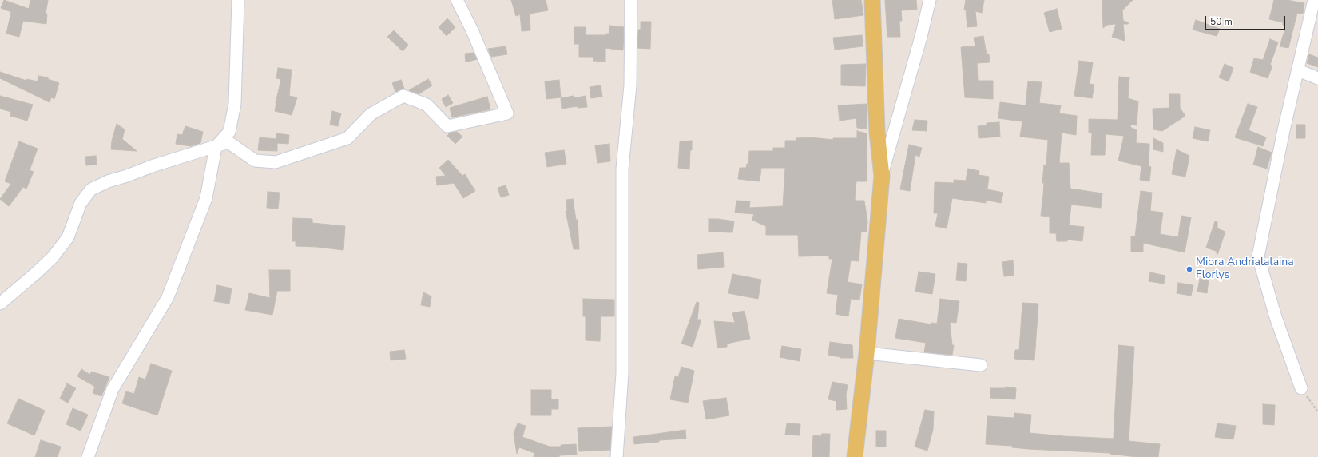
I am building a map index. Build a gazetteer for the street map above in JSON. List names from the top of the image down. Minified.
{"places":["Miora Andrialalaina Florlys"],"scale_bar":"50 m"}
